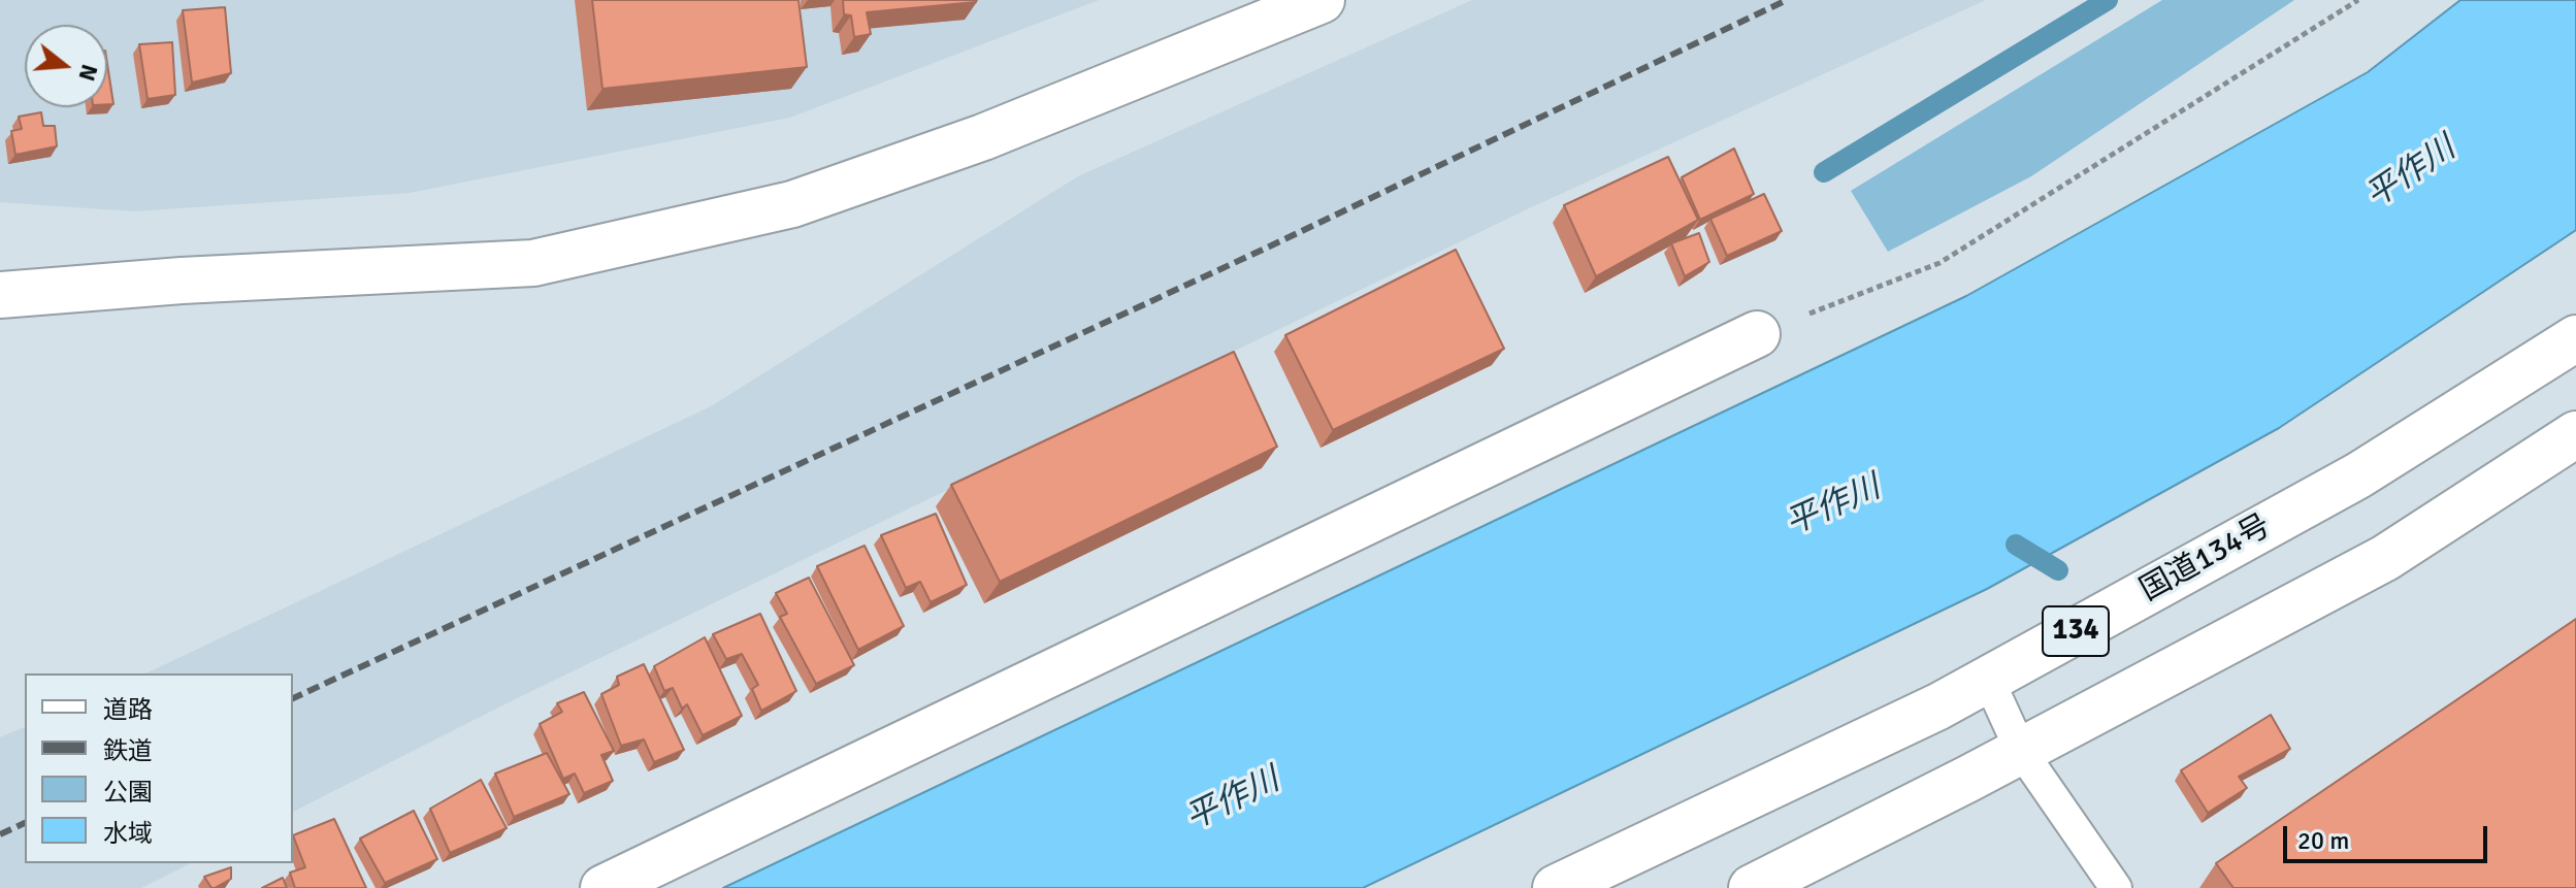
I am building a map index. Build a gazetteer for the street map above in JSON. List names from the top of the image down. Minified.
{"streets":{"main road":["国道134号","134"]},"water":["平作川"],"legend":["道路","鉄道","公園","水域"],"scale_bar":"20 m","north":"right"}
